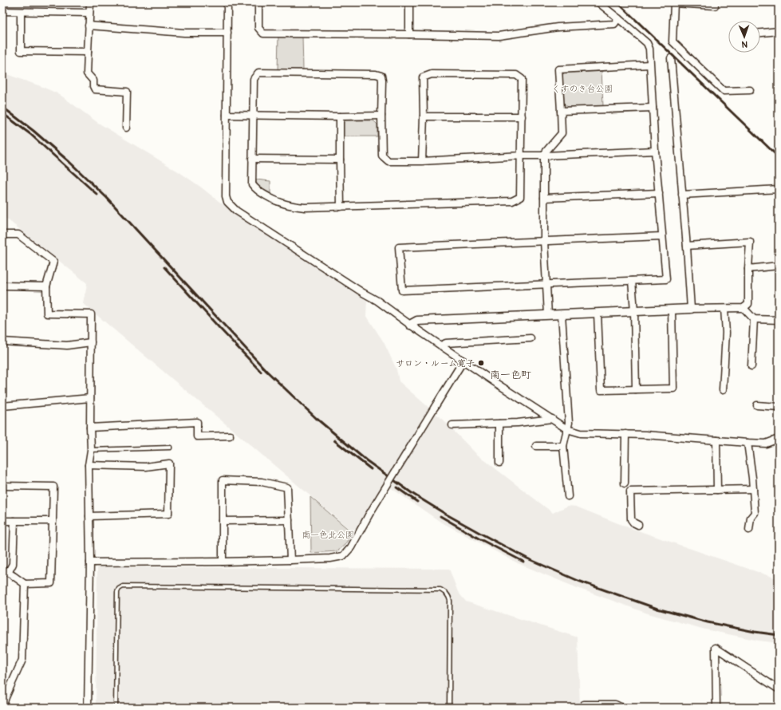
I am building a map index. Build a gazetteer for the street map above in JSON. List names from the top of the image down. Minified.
{"districts":["南一色町"],"parks":["くすのき台公園","南一色北公園"],"places":["サロン・ルーム寛子"],"north":"bottom"}
